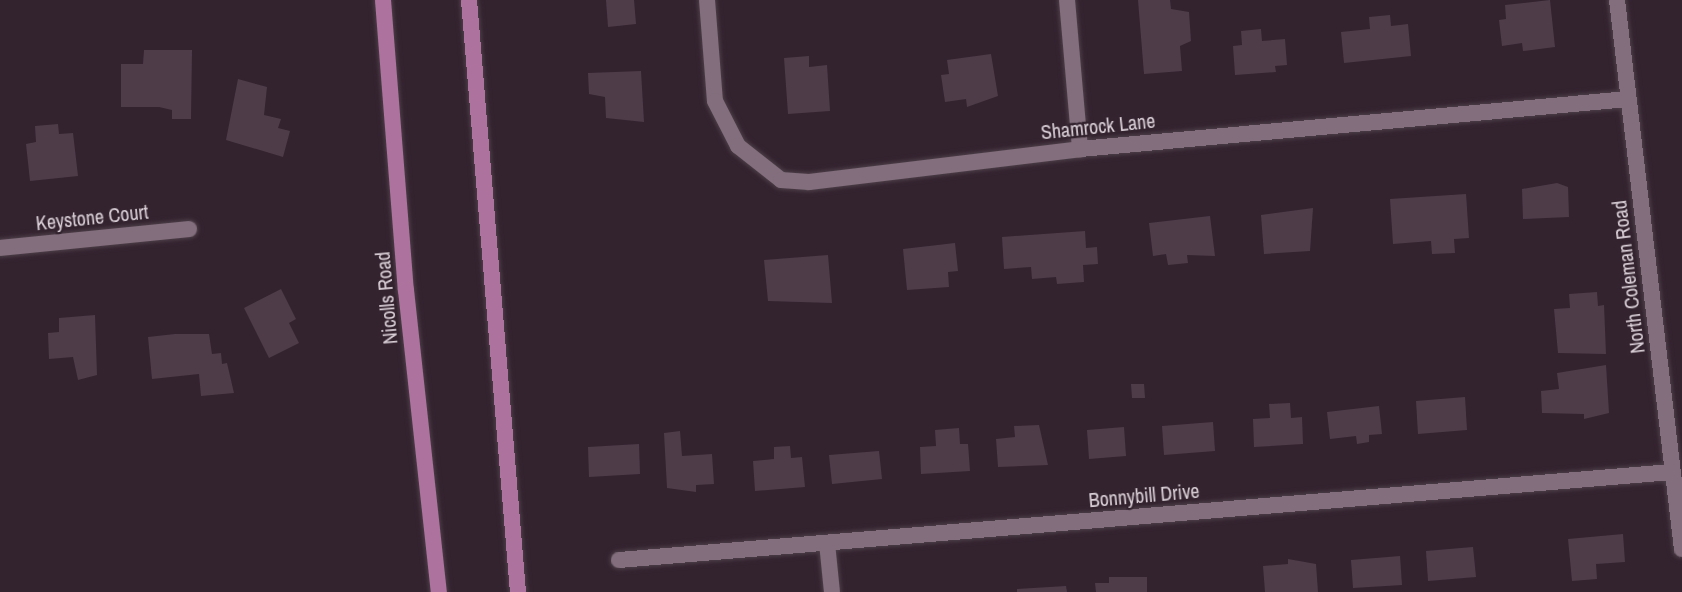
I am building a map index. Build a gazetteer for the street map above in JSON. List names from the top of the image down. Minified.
{"streets":{"highway":["Nicolls Road"],"street":["Shamrock Lane","Keystone Court","North Coleman Road","Bonnybill Drive"]},"crossings":[["Shamrock Lane","North Coleman Road"],["North Coleman Road","Bonnybill Drive"]]}
